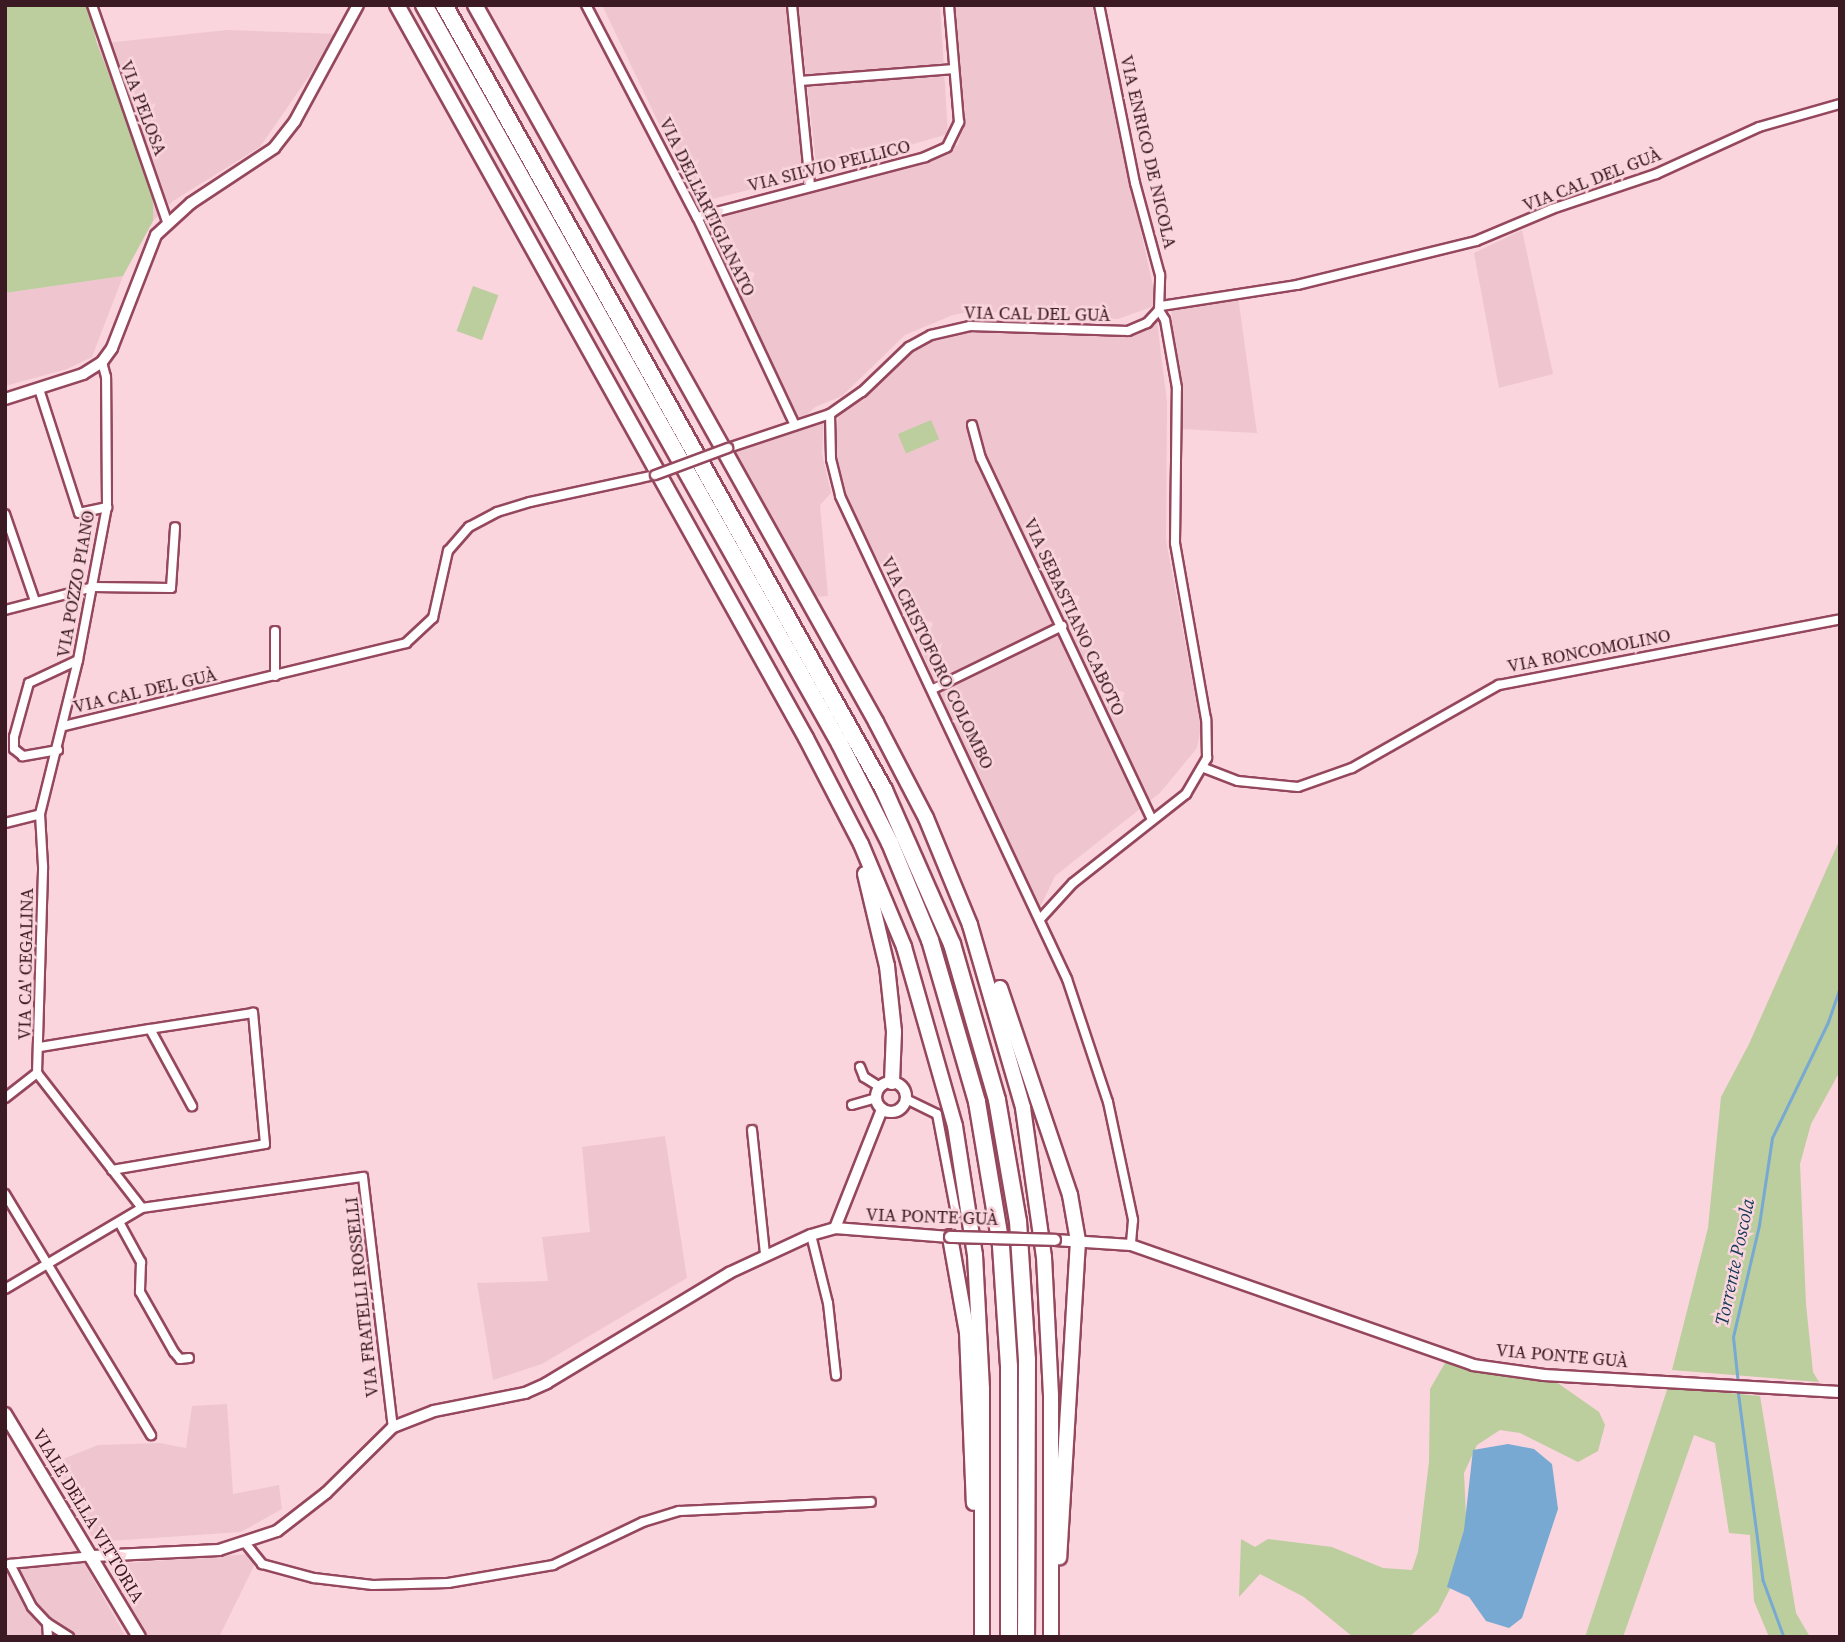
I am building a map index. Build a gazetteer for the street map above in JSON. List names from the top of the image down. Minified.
{"streets":{"main road":["VIALE DELLA VITTORIA"],"street":["VIA PELOSA","VIA ENRICO DE NICOLA","VIA SILVIO PELLICO","VIA CAL DEL GUÀ","VIA DELL'ARTIGIANATO","VIA POZZO PIANO","VIA SEBASTIANO CABOTO","VIA RONCOMOLINO","VIA CRISTOFORO COLOMBO","VIA CA' CEGALINA","VIA PONTE GUÀ","VIA FRATELLI ROSSELLI"]},"crossings":[["VIA ENRICO DE NICOLA","VIA CAL DEL GUÀ"],["VIA SILVIO PELLICO","VIA DELL'ARTIGIANATO"],["VIA CAL DEL GUÀ","VIA DELL'ARTIGIANATO"],["VIA CAL DEL GUÀ","VIA POZZO PIANO"],["VIA CAL DEL GUÀ","VIA CRISTOFORO COLOMBO"],["VIA CAL DEL GUÀ","VIA CA' CEGALINA"],["VIA CRISTOFORO COLOMBO","VIA PONTE GUÀ"],["VIA PONTE GUÀ","VIA FRATELLI ROSSELLI"],["VIA PONTE GUÀ","VIALE DELLA VITTORIA"]],"water":["Torrente Poscola"]}
